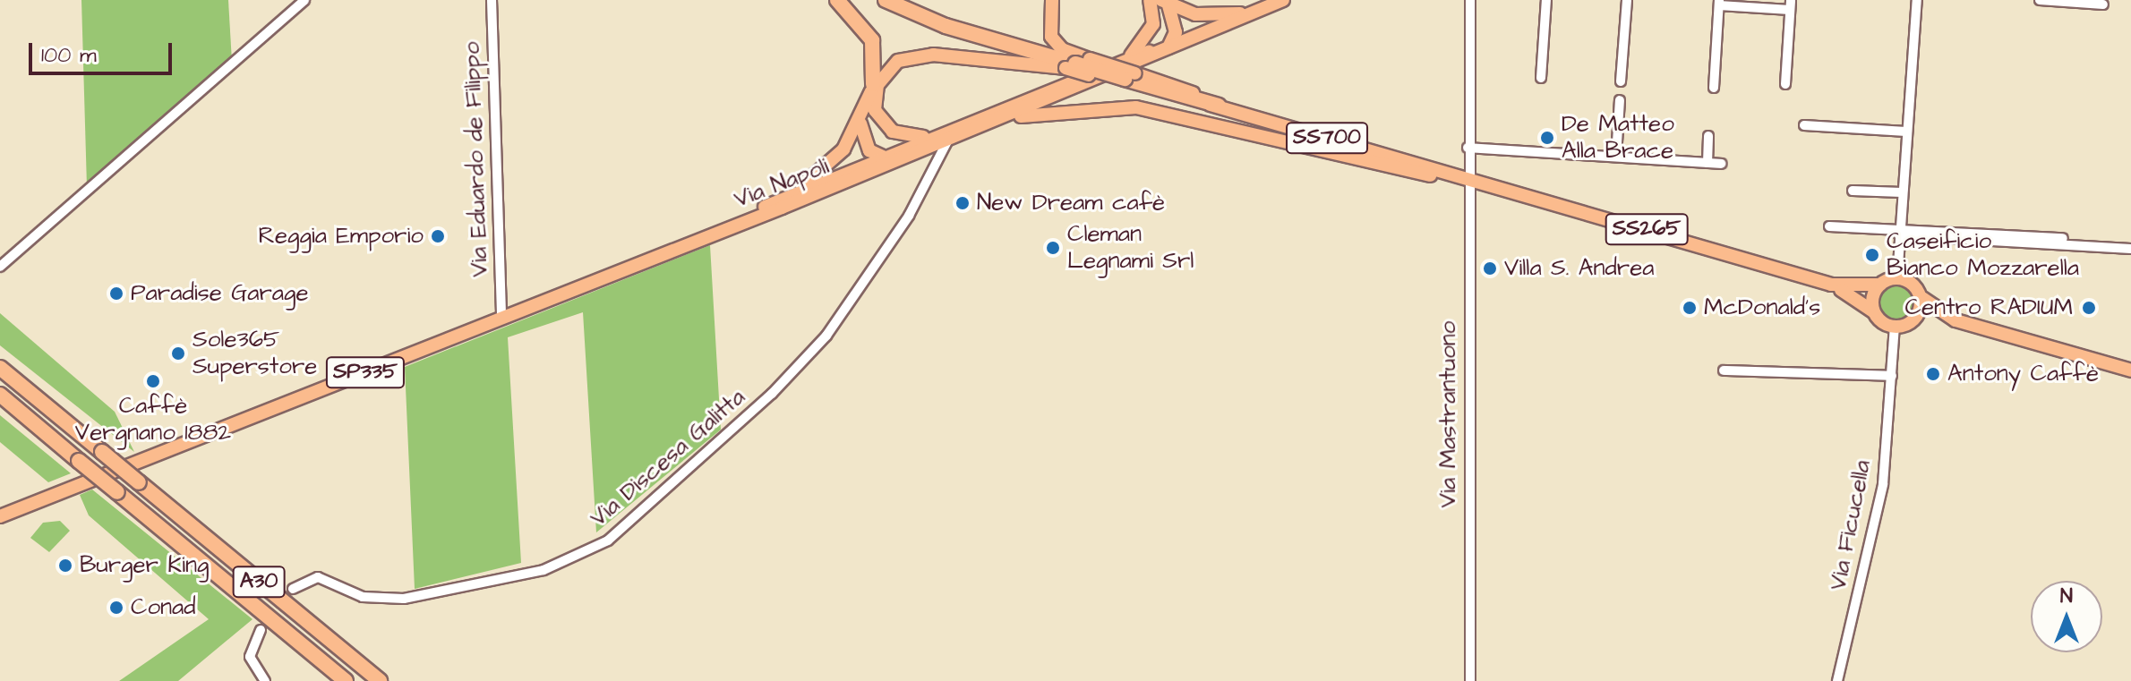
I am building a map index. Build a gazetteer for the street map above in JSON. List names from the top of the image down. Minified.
{"streets":{"highway":["SS700","A30"],"main road":["Via Napoli","SS265","SP335"],"street":["Via Eduardo de Filippo","Via Mastrantuono","Via Discesa Galitta","Via Ficucella"]},"crossings":[["SS700","SS265"],["SS700","Via Mastrantuono"],["Via Eduardo de Filippo","SP335"],["Via Napoli","SP335"],["Via Napoli","Via Discesa Galitta"],["SS265","Via Mastrantuono"],["SS265","Via Ficucella"]],"places":["De Matteo Alla Brace","New Dream cafè","Reggia Emporio","Cleman Legnami Srl","Caseificio Bianco Mozzarella","Villa S. Andrea","Paradise Garage","McDonald's","Centro RADIUM","Sole365 Superstore","Antony Caffè","Caffè Vergnano 1882","Burger King","Conad"],"scale_bar":"100 m","north":"top"}
